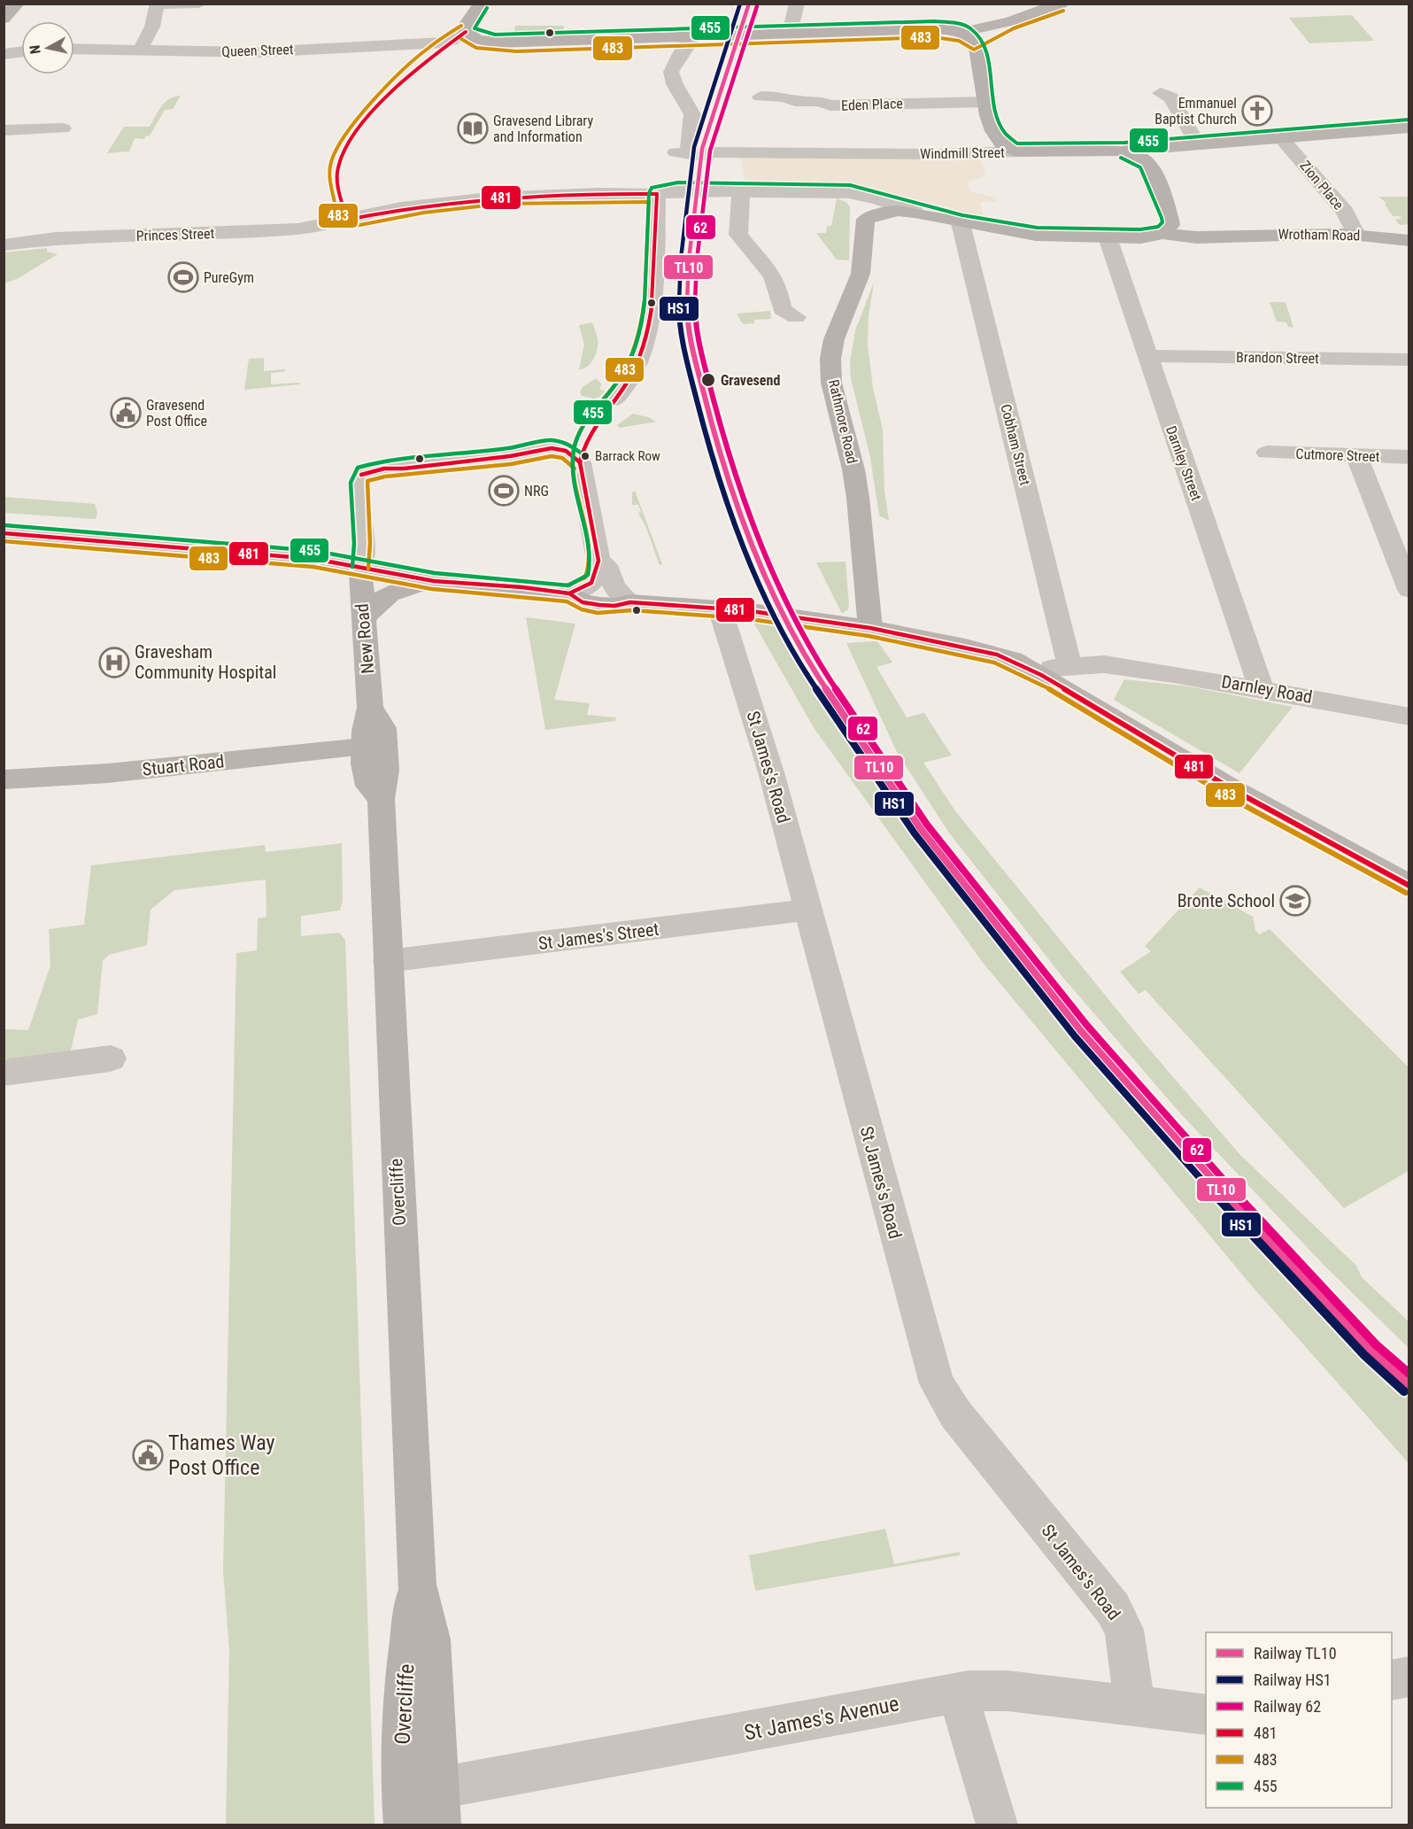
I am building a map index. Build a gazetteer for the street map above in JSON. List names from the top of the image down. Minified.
{"streets":{"main road":["Windmill Street","Wrotham Road","Rathmore Road","New Road","Overcliffe"],"street":["Queen Street","Eden Place","Zion Place","Princes Street","Brandon Street","Cobham Street","Cutmore Street","Darnley Street","Darnley Road","Stuart Road","St James's Road","St James's Street","St James's Avenue"]},"crossings":[["Windmill Street","Zion Place"],["Zion Place","Wrotham Road"],["Princes Street","Wrotham Road"],["Wrotham Road","Cobham Street"],["Wrotham Road","Darnley Street"],["Brandon Street","Darnley Street"],["Cobham Street","Darnley Road"],["Darnley Street","Darnley Road"],["New Road","Stuart Road"],["New Road","Overcliffe"],["Stuart Road","Overcliffe"],["St James's Road","St James's Street"],["St James's Road","St James's Avenue"],["St James's Street","Overcliffe"],["Overcliffe","St James's Avenue"]],"places":{"church":["Emmanuel Baptist Church"],"library":["Gravesend Library and Information"],"sports":["PureGym","NRG"],"other":["Gravesend","Barrack Row"],"public building":["Gravesend Post Office","Thames Way Post Office"],"hospital":["Gravesham Community Hospital"],"school or university":["Bronte School"]},"lines":["rail line TL10","rail line HS1","rail line 62","transit line 455","transit line 483","transit line 481"],"legend":["Railway TL10","Railway HS1","Railway 62","481","483","455"],"north":"left"}
